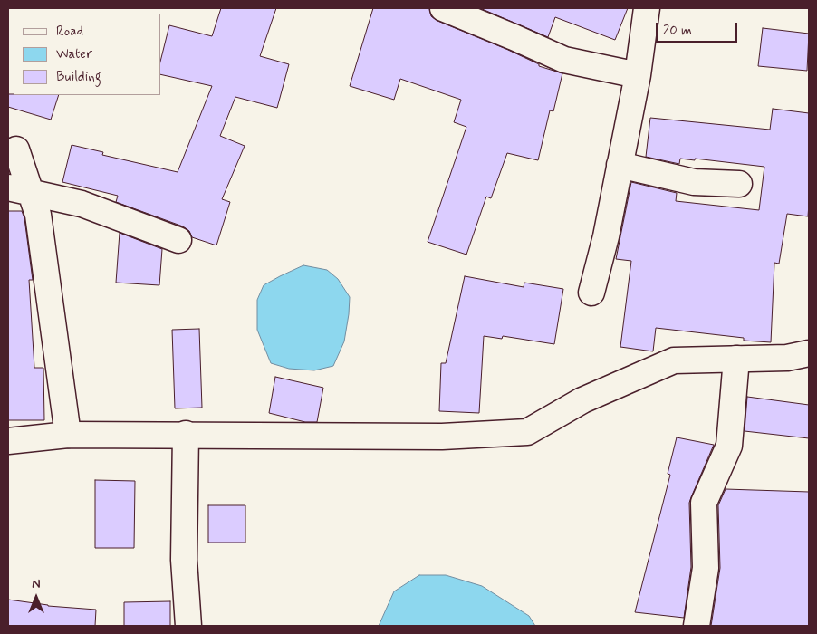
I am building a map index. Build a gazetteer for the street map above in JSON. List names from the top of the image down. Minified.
{"legend":["Road","Water","Building"],"scale_bar":"20 m","north":"top"}
